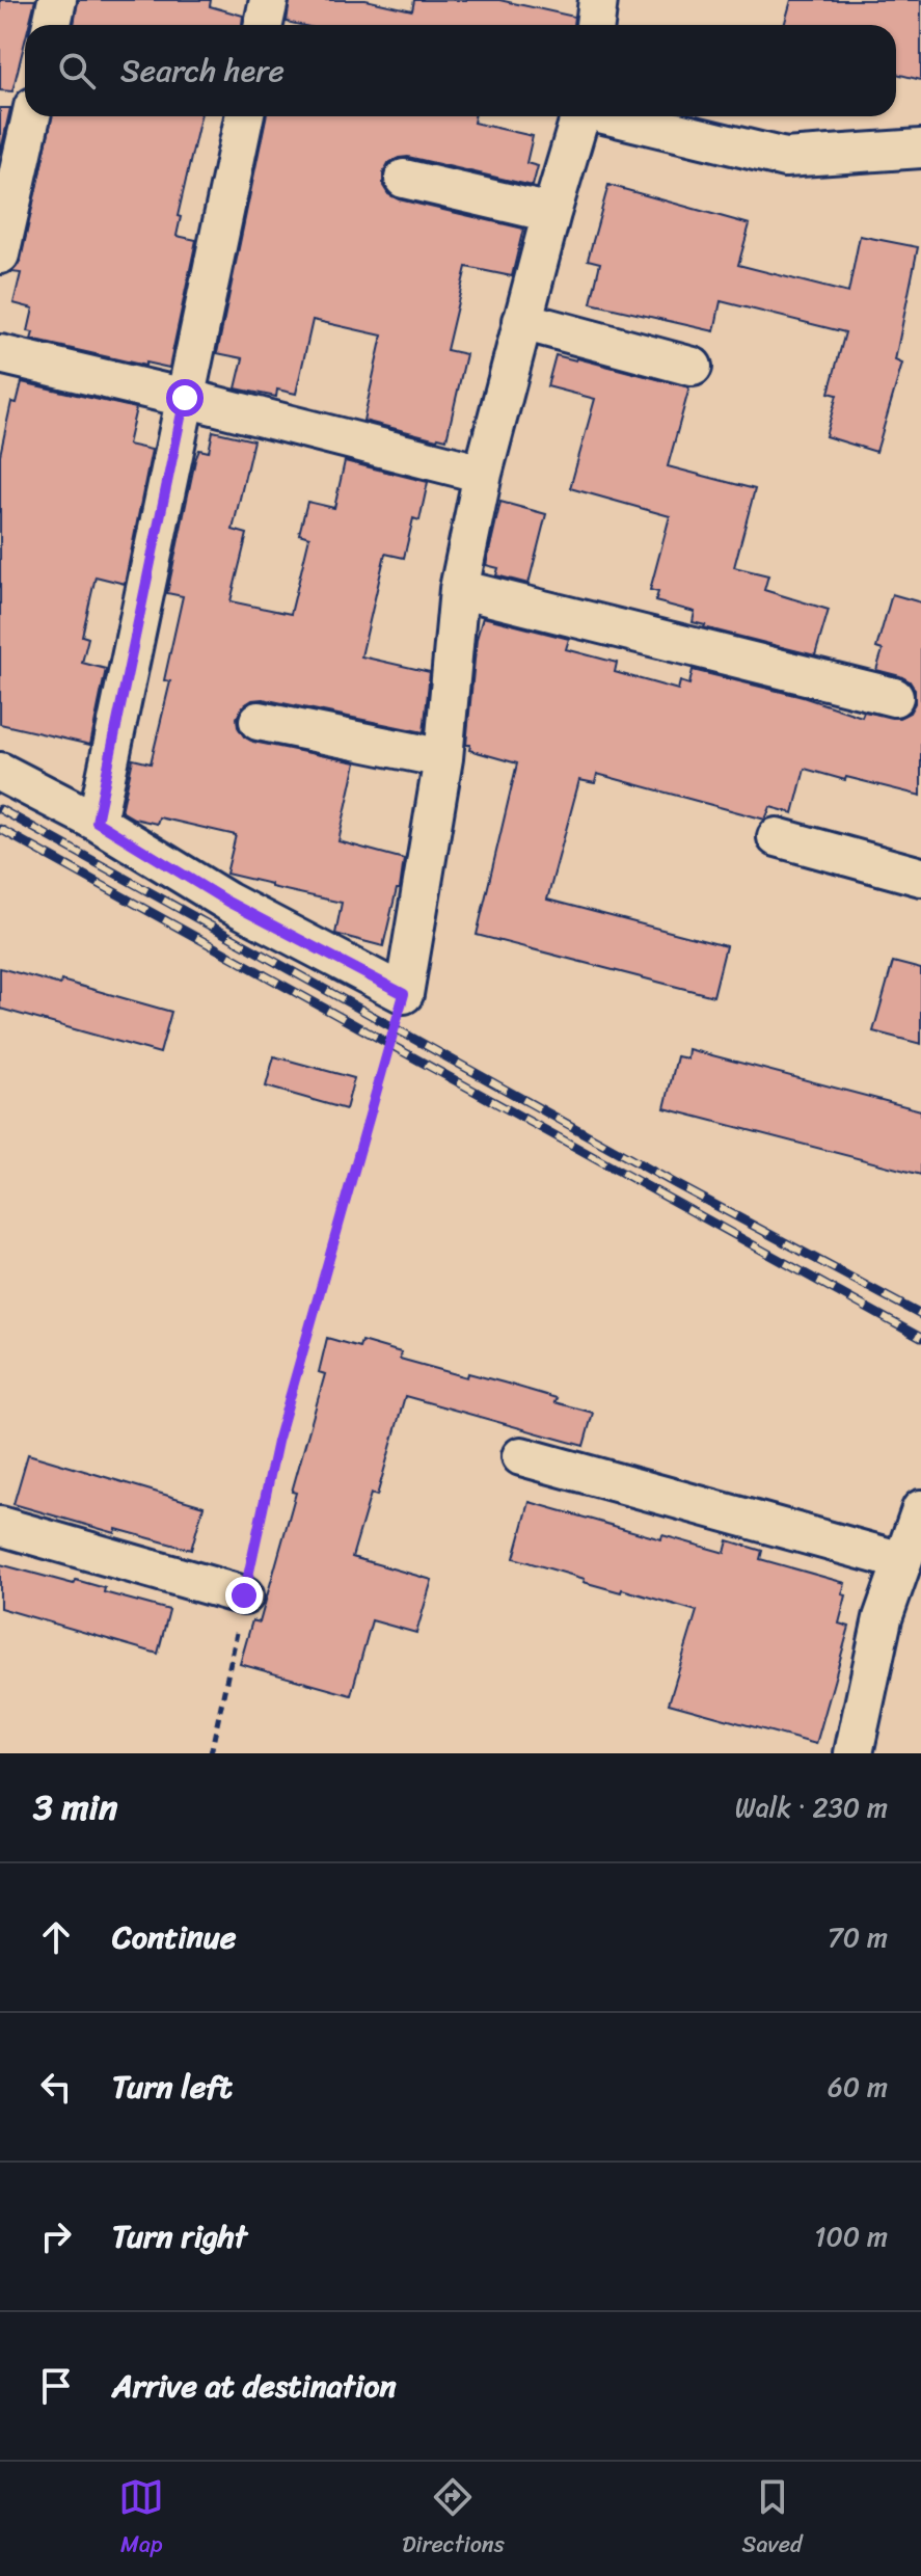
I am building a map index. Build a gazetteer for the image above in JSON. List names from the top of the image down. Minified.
{"page":{"search":"Search here","heading":["3 min","Walk · 230 m"],"list":[["Continue","70 m"],["Turn left","60 m"],["Turn right","100 m"],"Arrive at destination"],"nav":["Map","Directions","Saved"]}}
